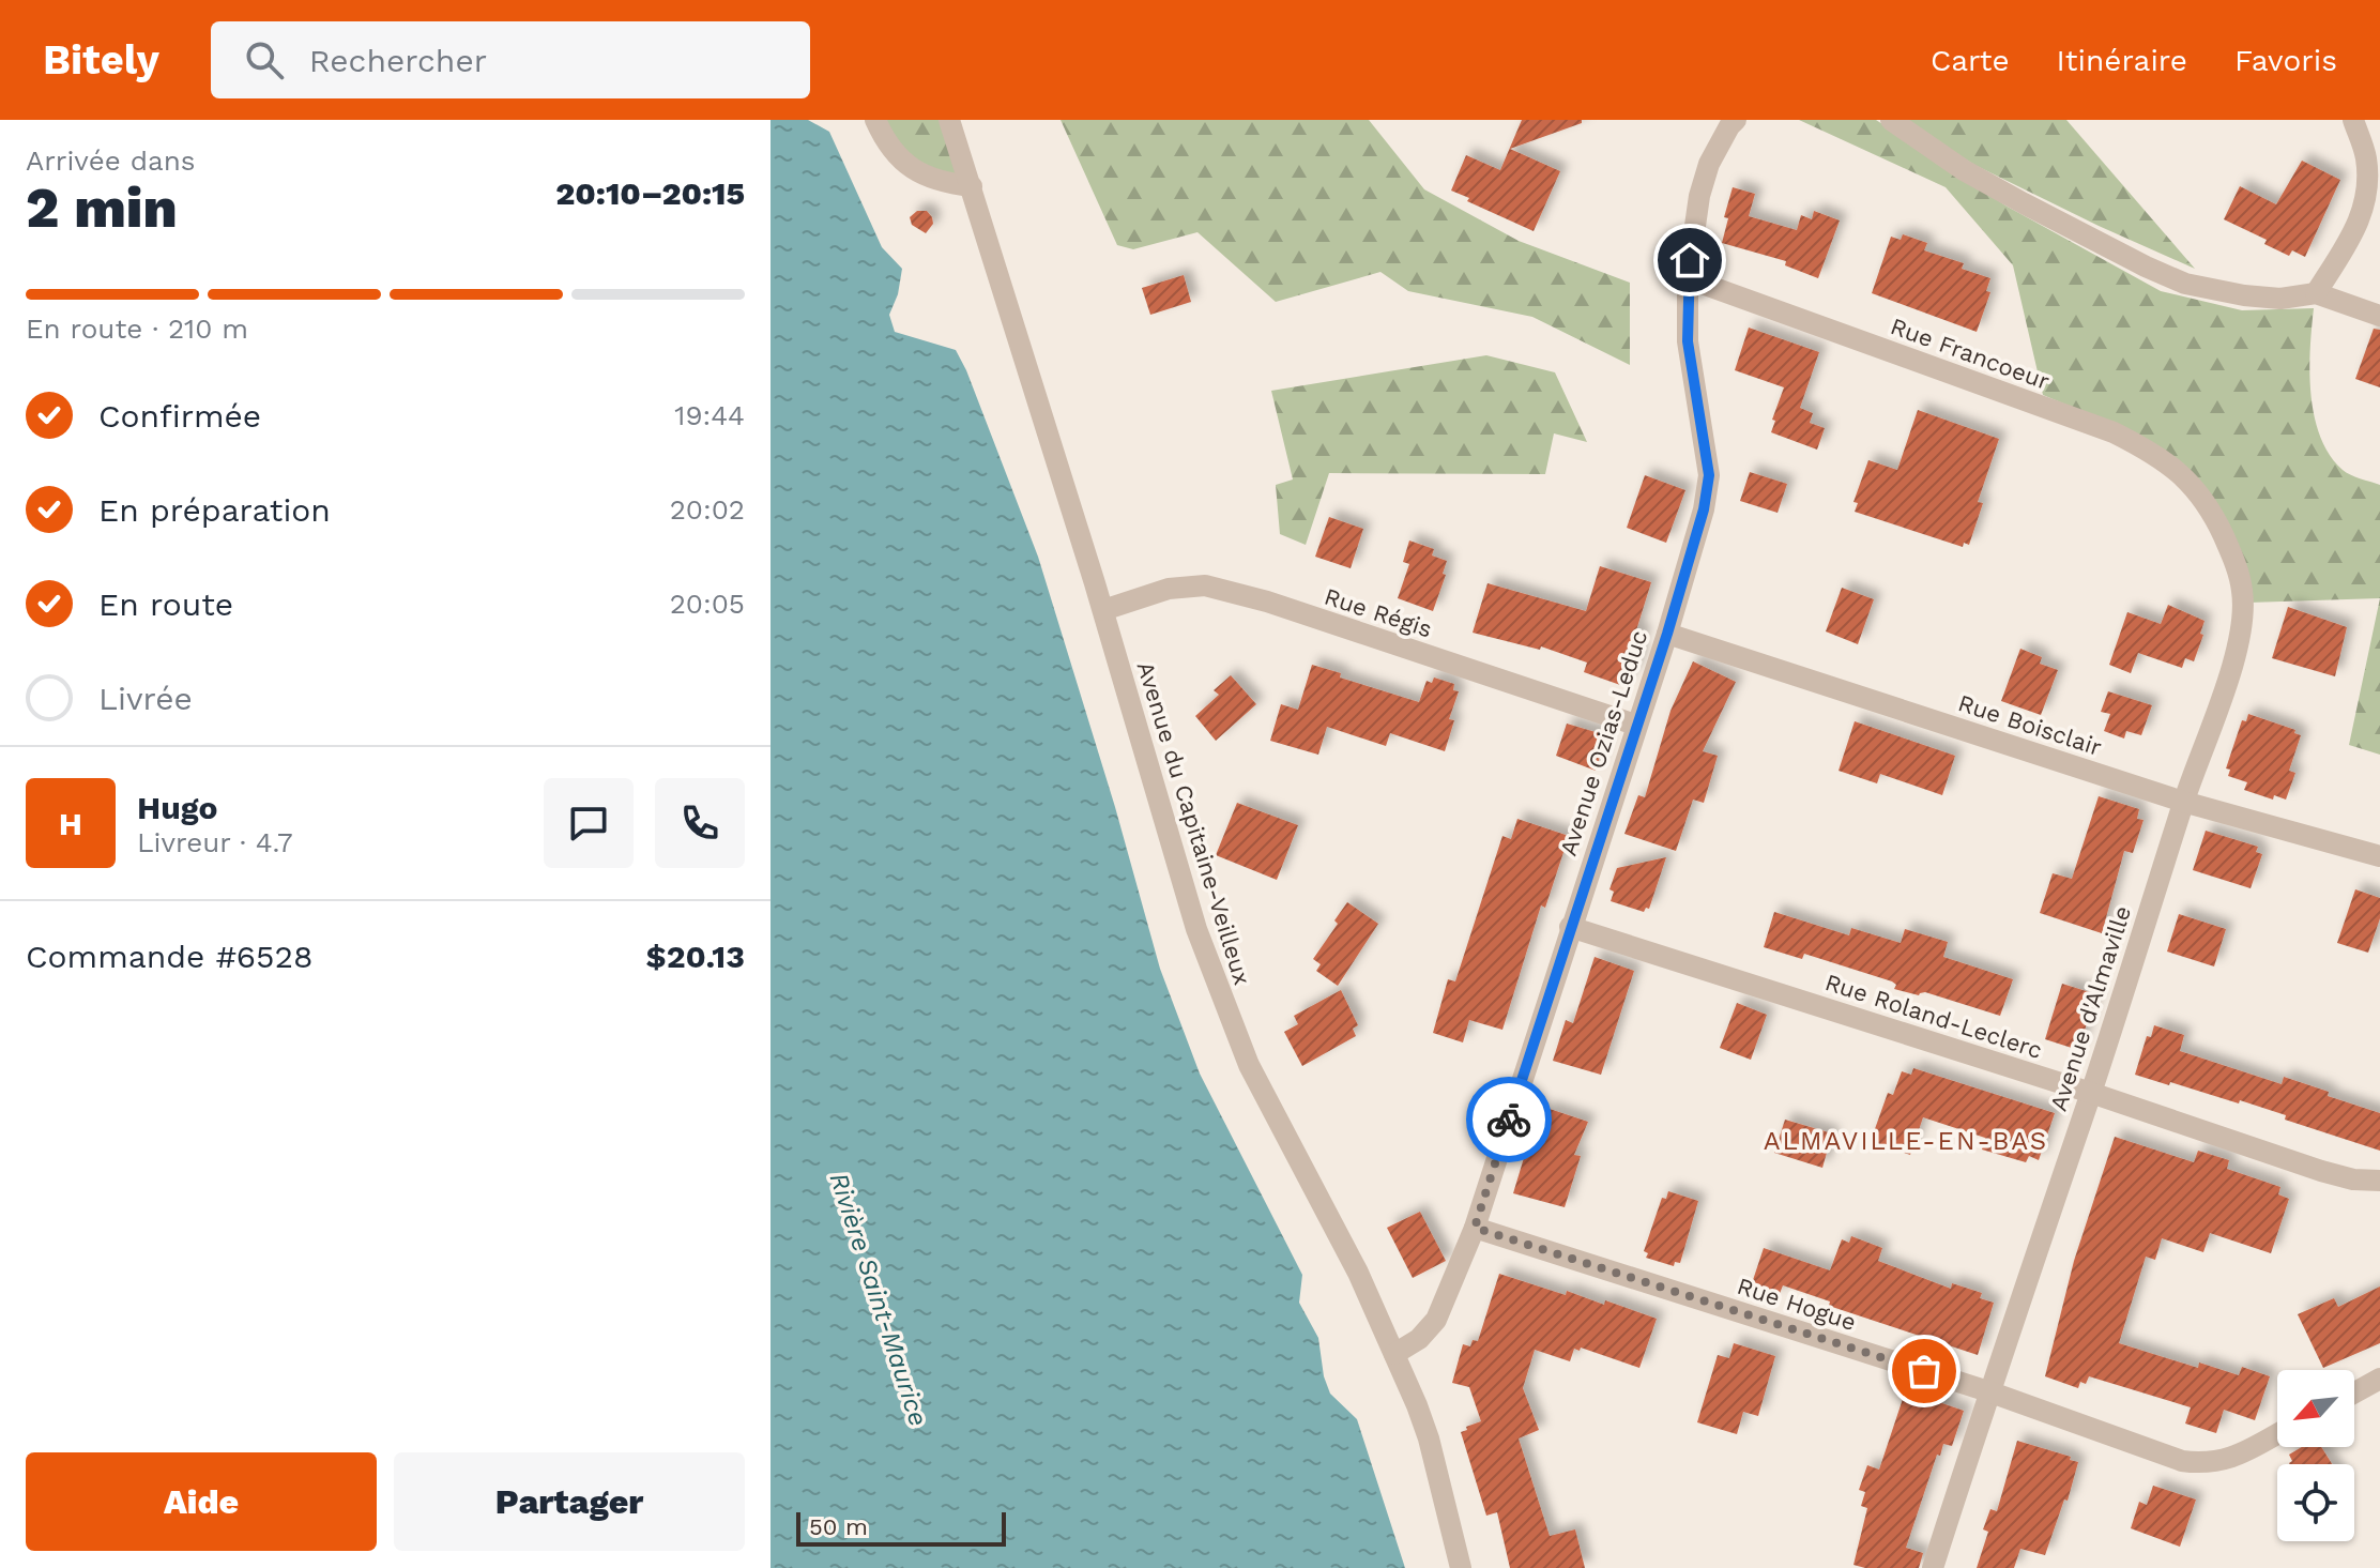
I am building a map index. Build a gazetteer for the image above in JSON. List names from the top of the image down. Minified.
{"streets":{"street":["Rue Francoeur","Rue Régis","Rue Boisclair","Avenue Ozias-Leduc","Avenue du Capitaine-Veilleux","Avenue d'Almaville","Rue Roland-Leclerc","Rue Hogue"]},"crossings":[["Rue Francoeur","Avenue Ozias-Leduc"],["Rue Francoeur","Avenue d'Almaville"],["Rue Régis","Avenue Ozias-Leduc"],["Rue Régis","Avenue du Capitaine-Veilleux"],["Rue Boisclair","Avenue Ozias-Leduc"],["Rue Boisclair","Avenue d'Almaville"],["Avenue Ozias-Leduc","Avenue du Capitaine-Veilleux"],["Avenue Ozias-Leduc","Rue Roland-Leclerc"],["Avenue Ozias-Leduc","Rue Hogue"],["Avenue d'Almaville","Rue Roland-Leclerc"],["Avenue d'Almaville","Rue Hogue"]],"districts":["ALMAVILLE-EN-BAS"],"water":["Rivière Saint-Maurice"],"scale_bar":"50 m","north":"bottom left","page":{"header":"Bitely","search":"Rechercher","nav":["Carte","Itinéraire","Favoris"],"heading":["2 min","Arrivée dans","20:10–20:15"],"panel":["Hugo","Livreur · 4.7","Commande #6528","$20.13"],"bar":"En route · 210 m","list":[["Confirmée","19:44"],["En préparation","20:02"],["En route","20:05"],"Livrée"],"round":"H","buttons":["Aide","Partager"],"scale":"50 m"}}
